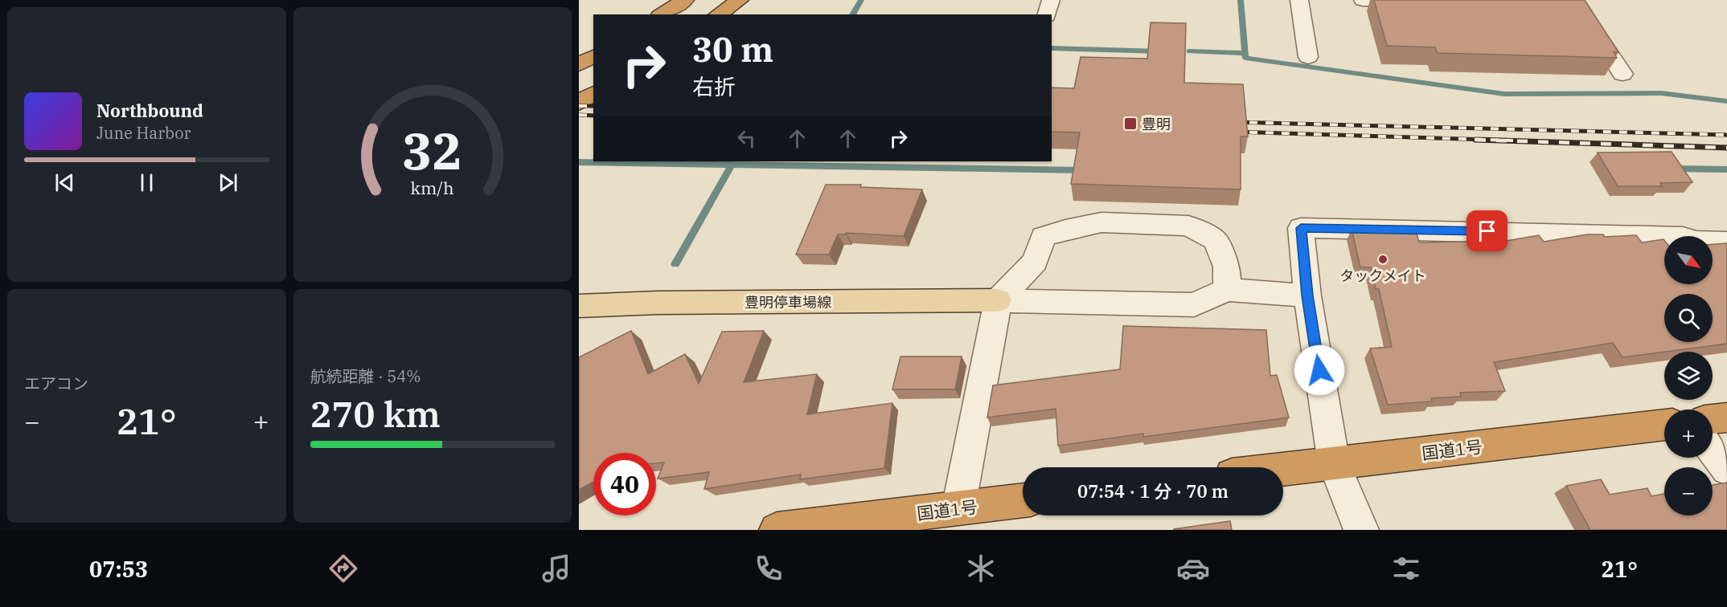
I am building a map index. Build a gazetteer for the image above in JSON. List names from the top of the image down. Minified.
{"streets":{"highway":["国道1号"],"main road":["豊明停車場線"]},"places":{"transit":["豊明"],"other":["タックメイト"]},"north":"bottom right","page":{"turn":["30 m","右折"],"song":["Northbound","June Harbor"],"map_buttons":["+","−"],"tile":["エアコン",["航続距離 · 54%","270 km"]],"heat":["−","21°","+"],"limit":"40","trip":"07:54 · 1 分 · 70 m","tabs":["07:53","21°"],"gauge":["32","km/h"]}}
